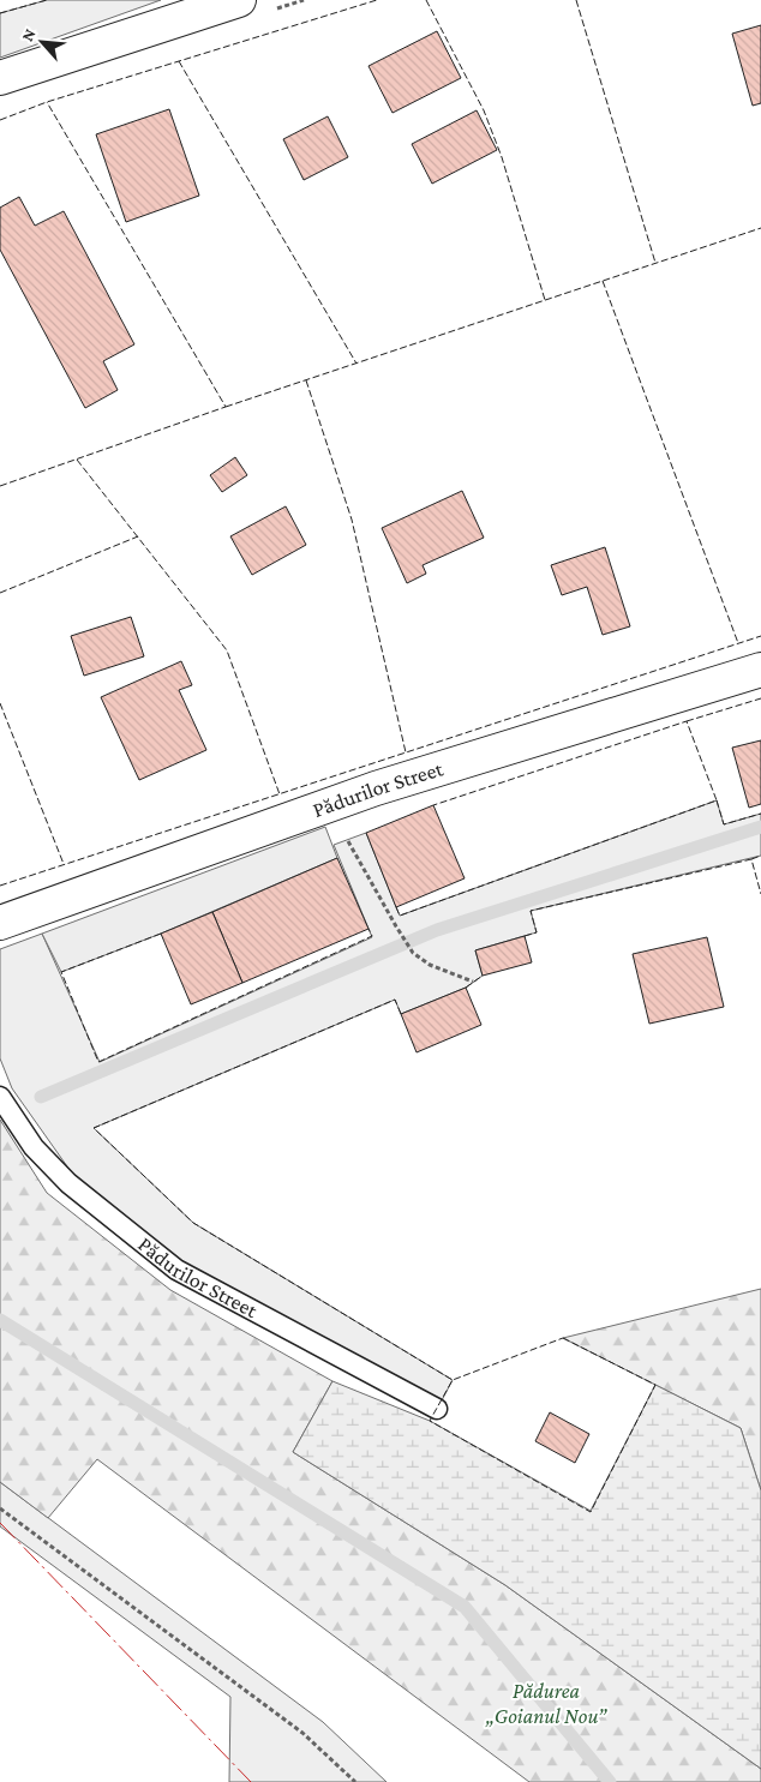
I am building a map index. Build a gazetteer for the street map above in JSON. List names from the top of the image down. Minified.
{"streets":{"street":["Pădurilor Street"]},"parks":["Pădurea „Goianul Nou”"],"north":"top left"}
